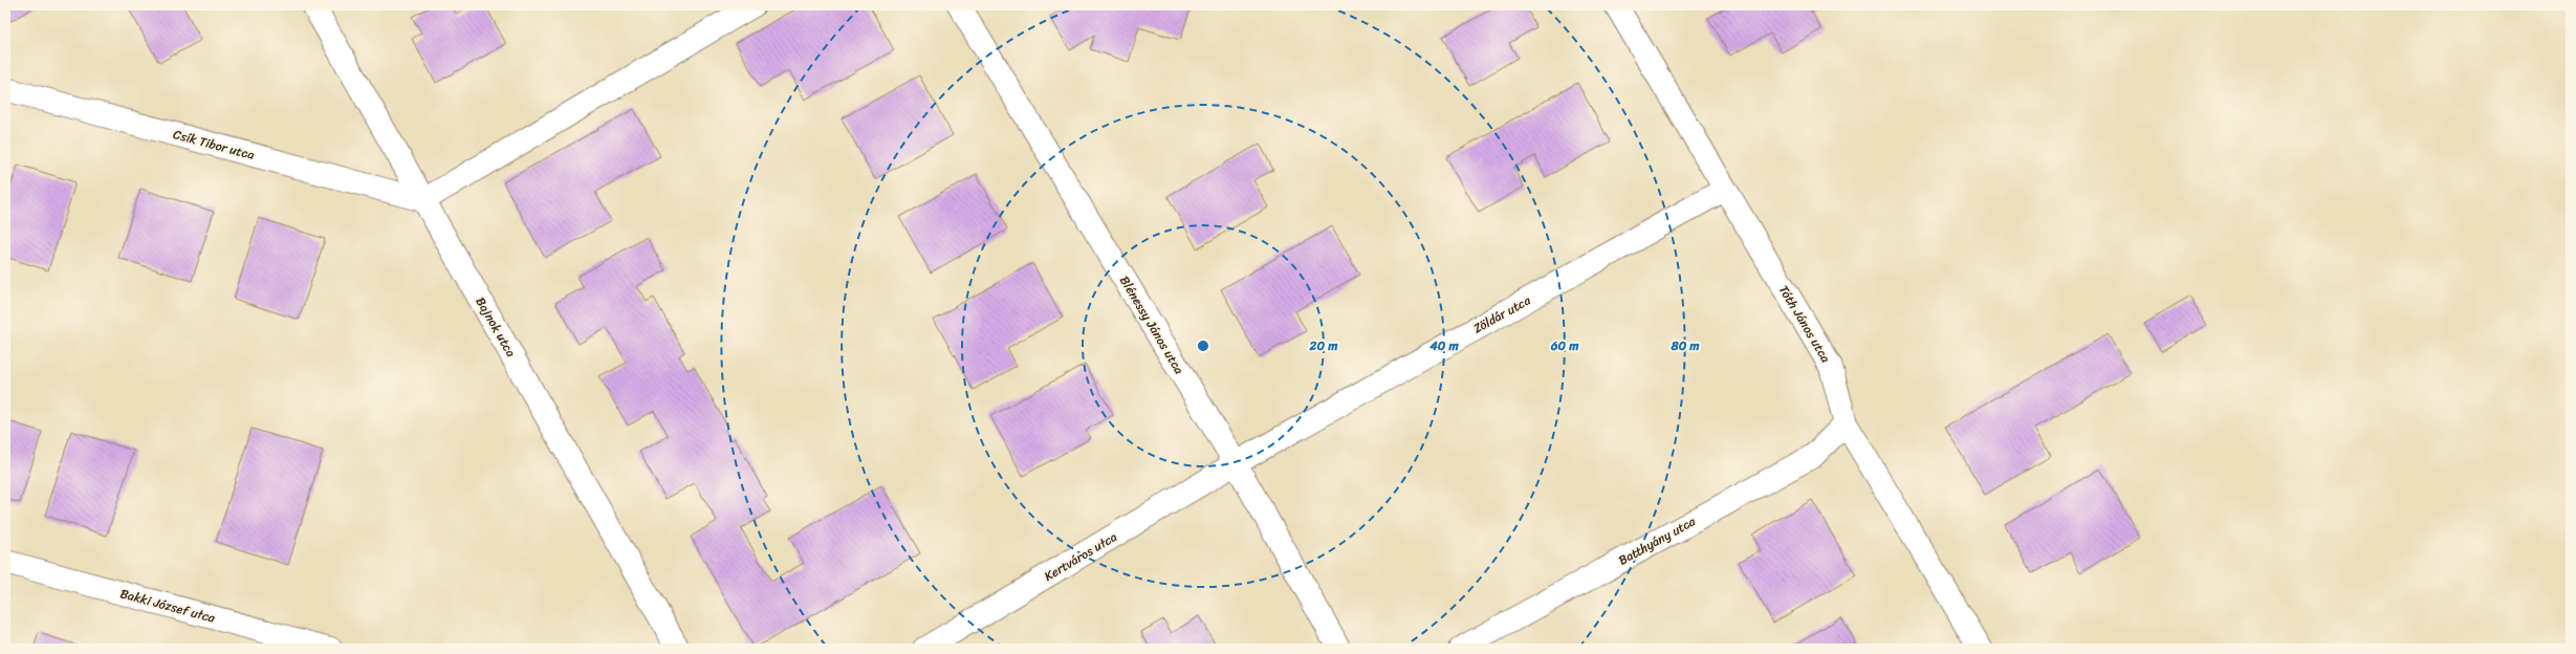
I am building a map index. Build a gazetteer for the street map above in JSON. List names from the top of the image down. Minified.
{"streets":{"street":["Csík Tibor utca","Zöldár utca","Tóth János utca","Blénessy János utca","Bajnok utca","Batthyány utca","Kertváros utca","Bakki József utca"]},"crossings":[["Csík Tibor utca","Bajnok utca"],["Zöldár utca","Tóth János utca"],["Zöldár utca","Blénessy János utca"],["Zöldár utca","Kertváros utca"],["Tóth János utca","Batthyány utca"],["Blénessy János utca","Kertváros utca"]],"rings":["20 m","40 m","60 m","80 m"]}
